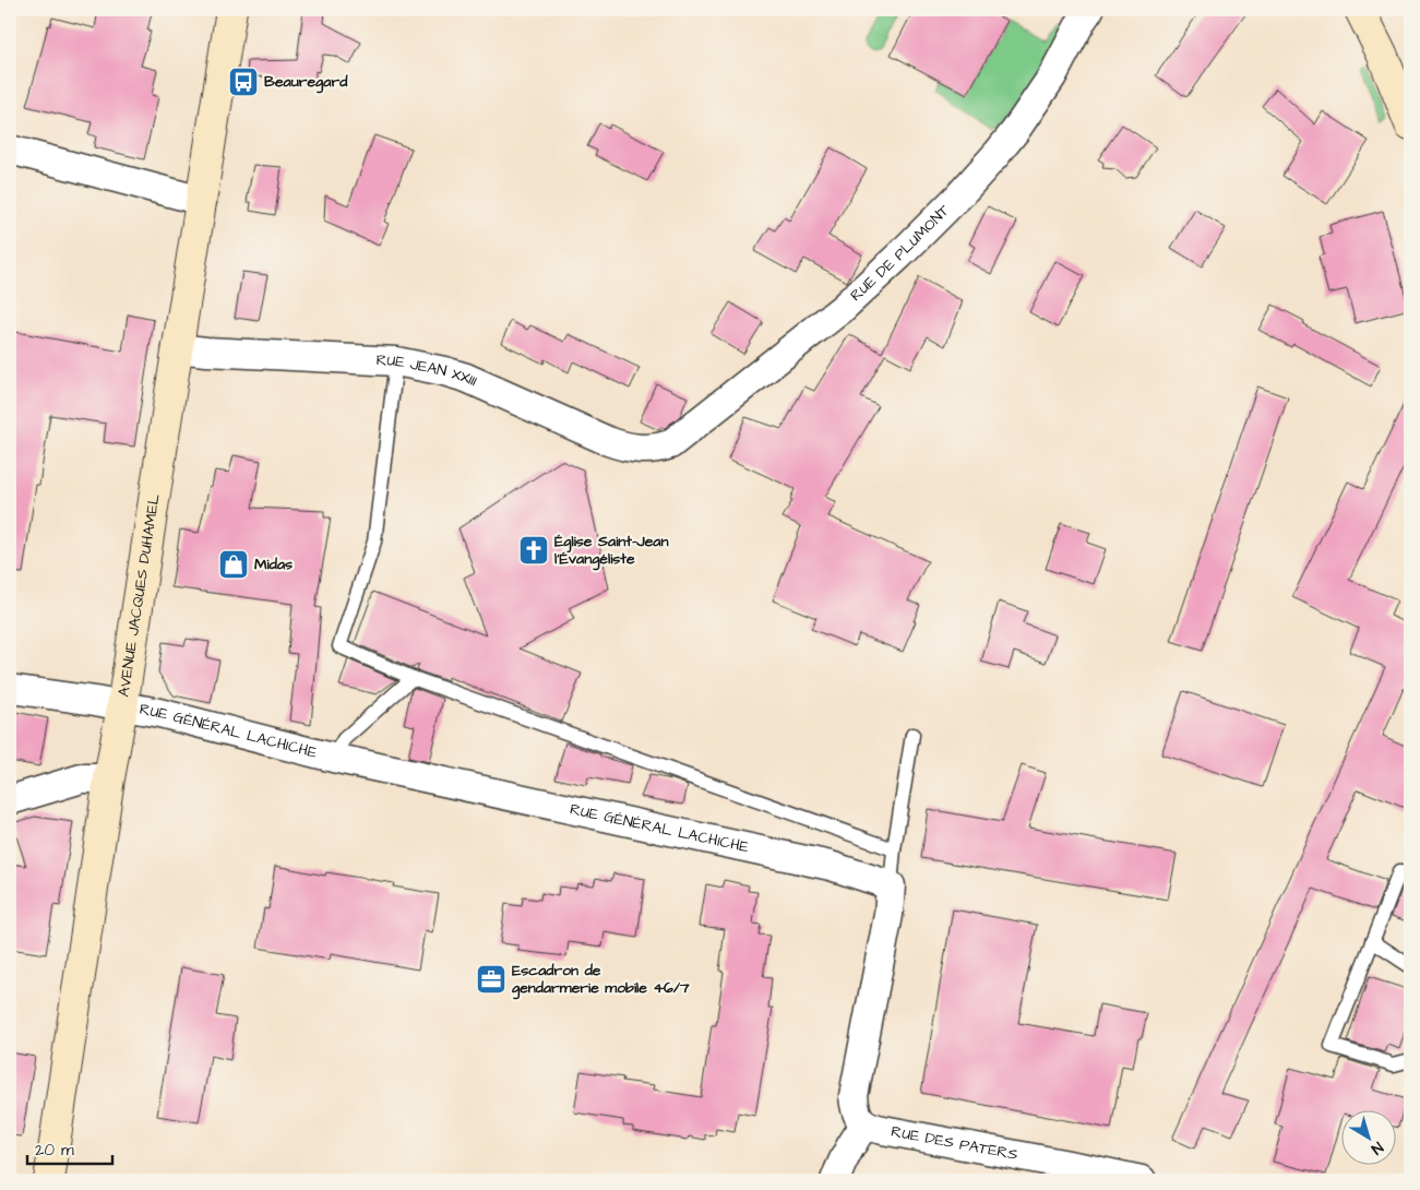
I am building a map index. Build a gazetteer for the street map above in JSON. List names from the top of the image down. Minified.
{"streets":{"main road":["AVENUE JACQUES DUHAMEL"],"street":["RUE DE PLUMONT","RUE JEAN XXIII","RUE GÉNÉRAL LACHICHE","RUE DES PATERS"]},"crossings":[["RUE DE PLUMONT","RUE JEAN XXIII"],["RUE JEAN XXIII","AVENUE JACQUES DUHAMEL"],["AVENUE JACQUES DUHAMEL","RUE GÉNÉRAL LACHICHE"]],"places":{"bus stop":["Beauregard"],"church":["Église Saint-Jean l'Évangéliste"],"shop":["Midas"],"office":["Escadron de gendarmerie mobile 46/7"]},"scale_bar":"20 m","north":"bottom right"}
